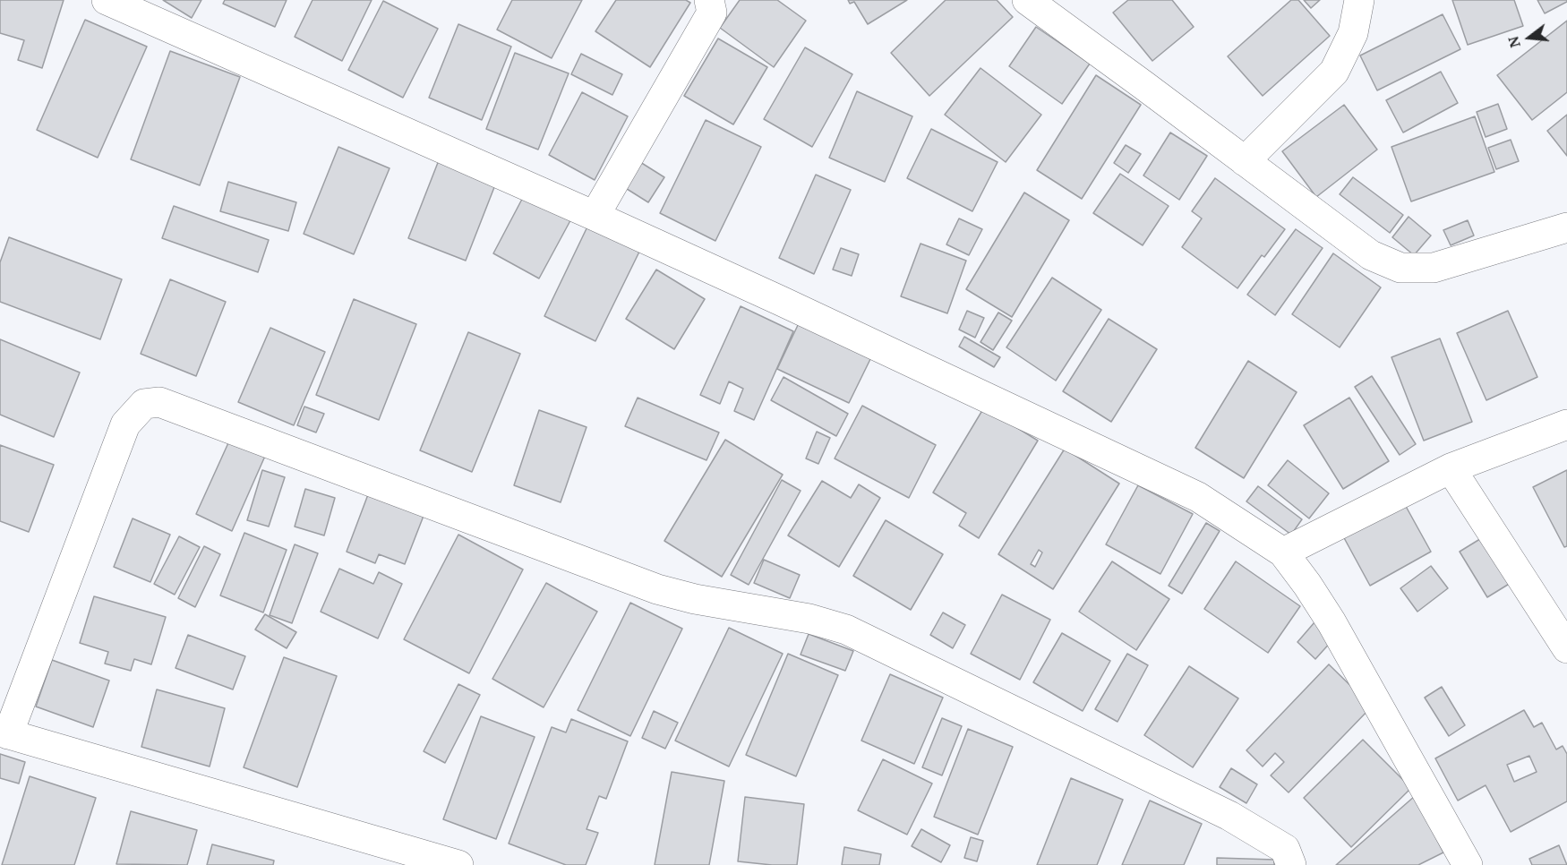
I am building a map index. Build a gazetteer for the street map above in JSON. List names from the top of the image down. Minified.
{"north":"left"}
